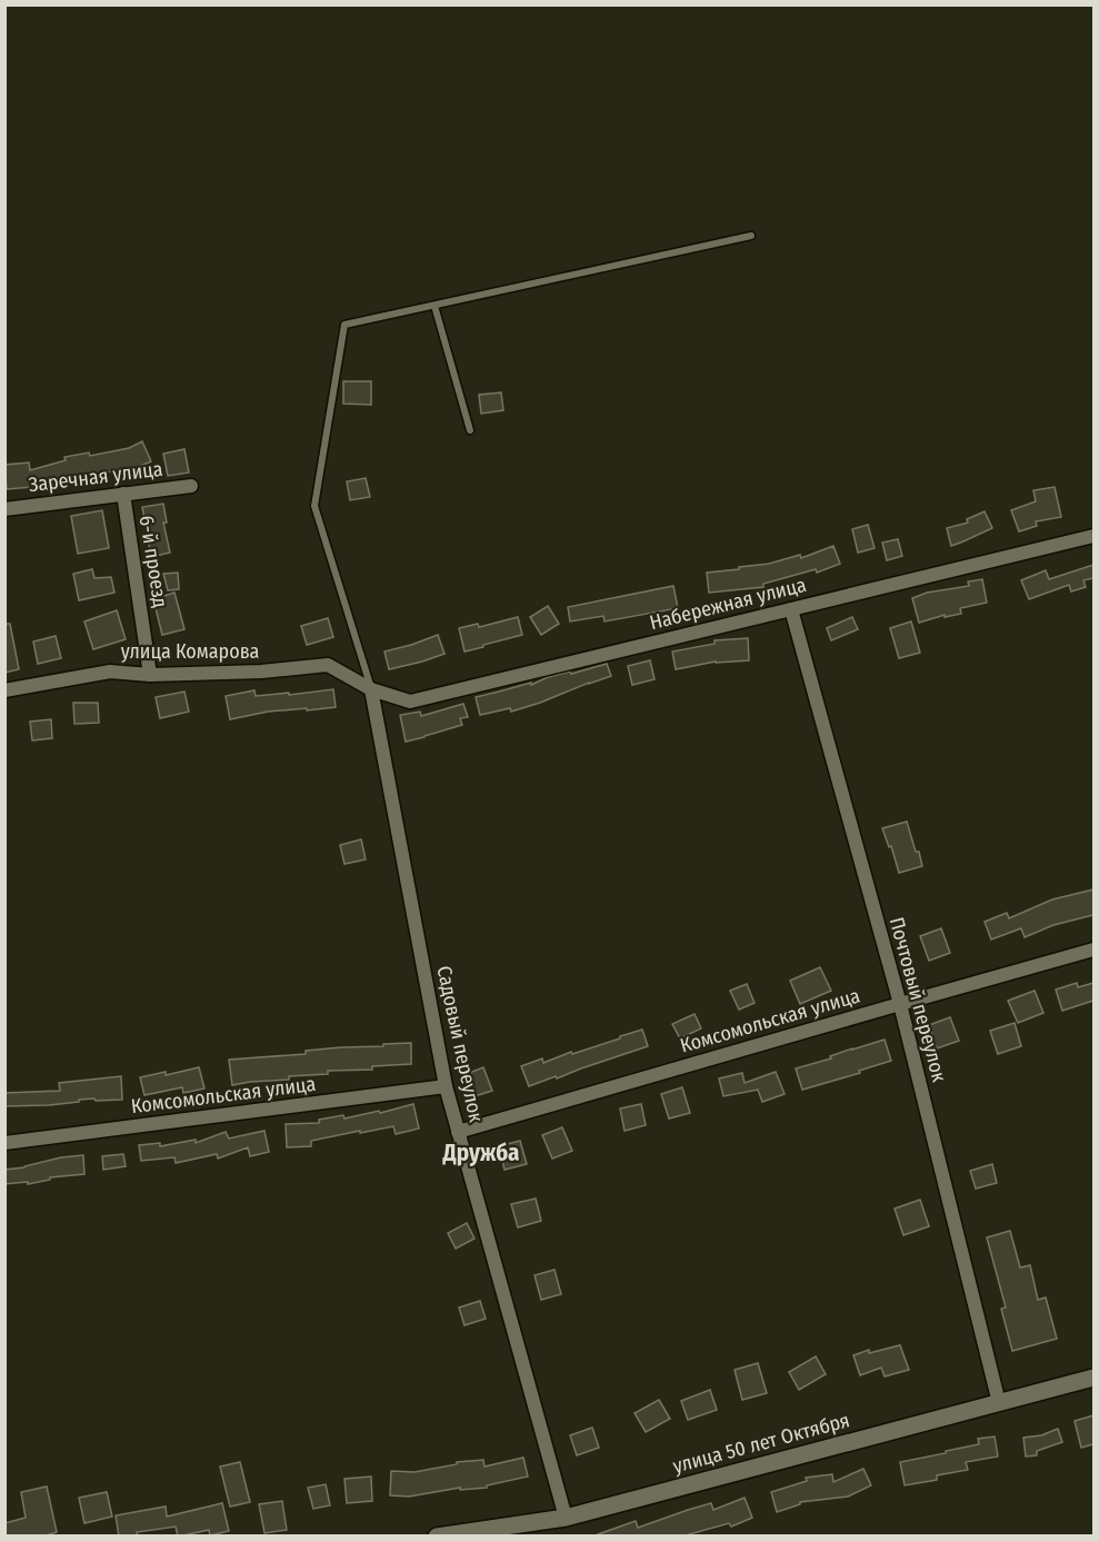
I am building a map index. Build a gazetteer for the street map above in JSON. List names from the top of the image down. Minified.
{"streets":{"street":["Заречная улица","6-й проезд","Набережная улица","улица Комарова","Почтовый переулок","Комсомольская улица","Садовый переулок","улица 50 лет Октября"]},"crossings":[["Заречная улица","6-й проезд"],["6-й проезд","улица Комарова"],["Набережная улица","улица Комарова"],["Набережная улица","Почтовый переулок"],["Набережная улица","Садовый переулок"],["улица Комарова","Садовый переулок"],["Почтовый переулок","Комсомольская улица"],["Почтовый переулок","улица 50 лет Октября"],["Комсомольская улица","Садовый переулок"],["Садовый переулок","улица 50 лет Октября"]],"districts":["Дружба"]}
